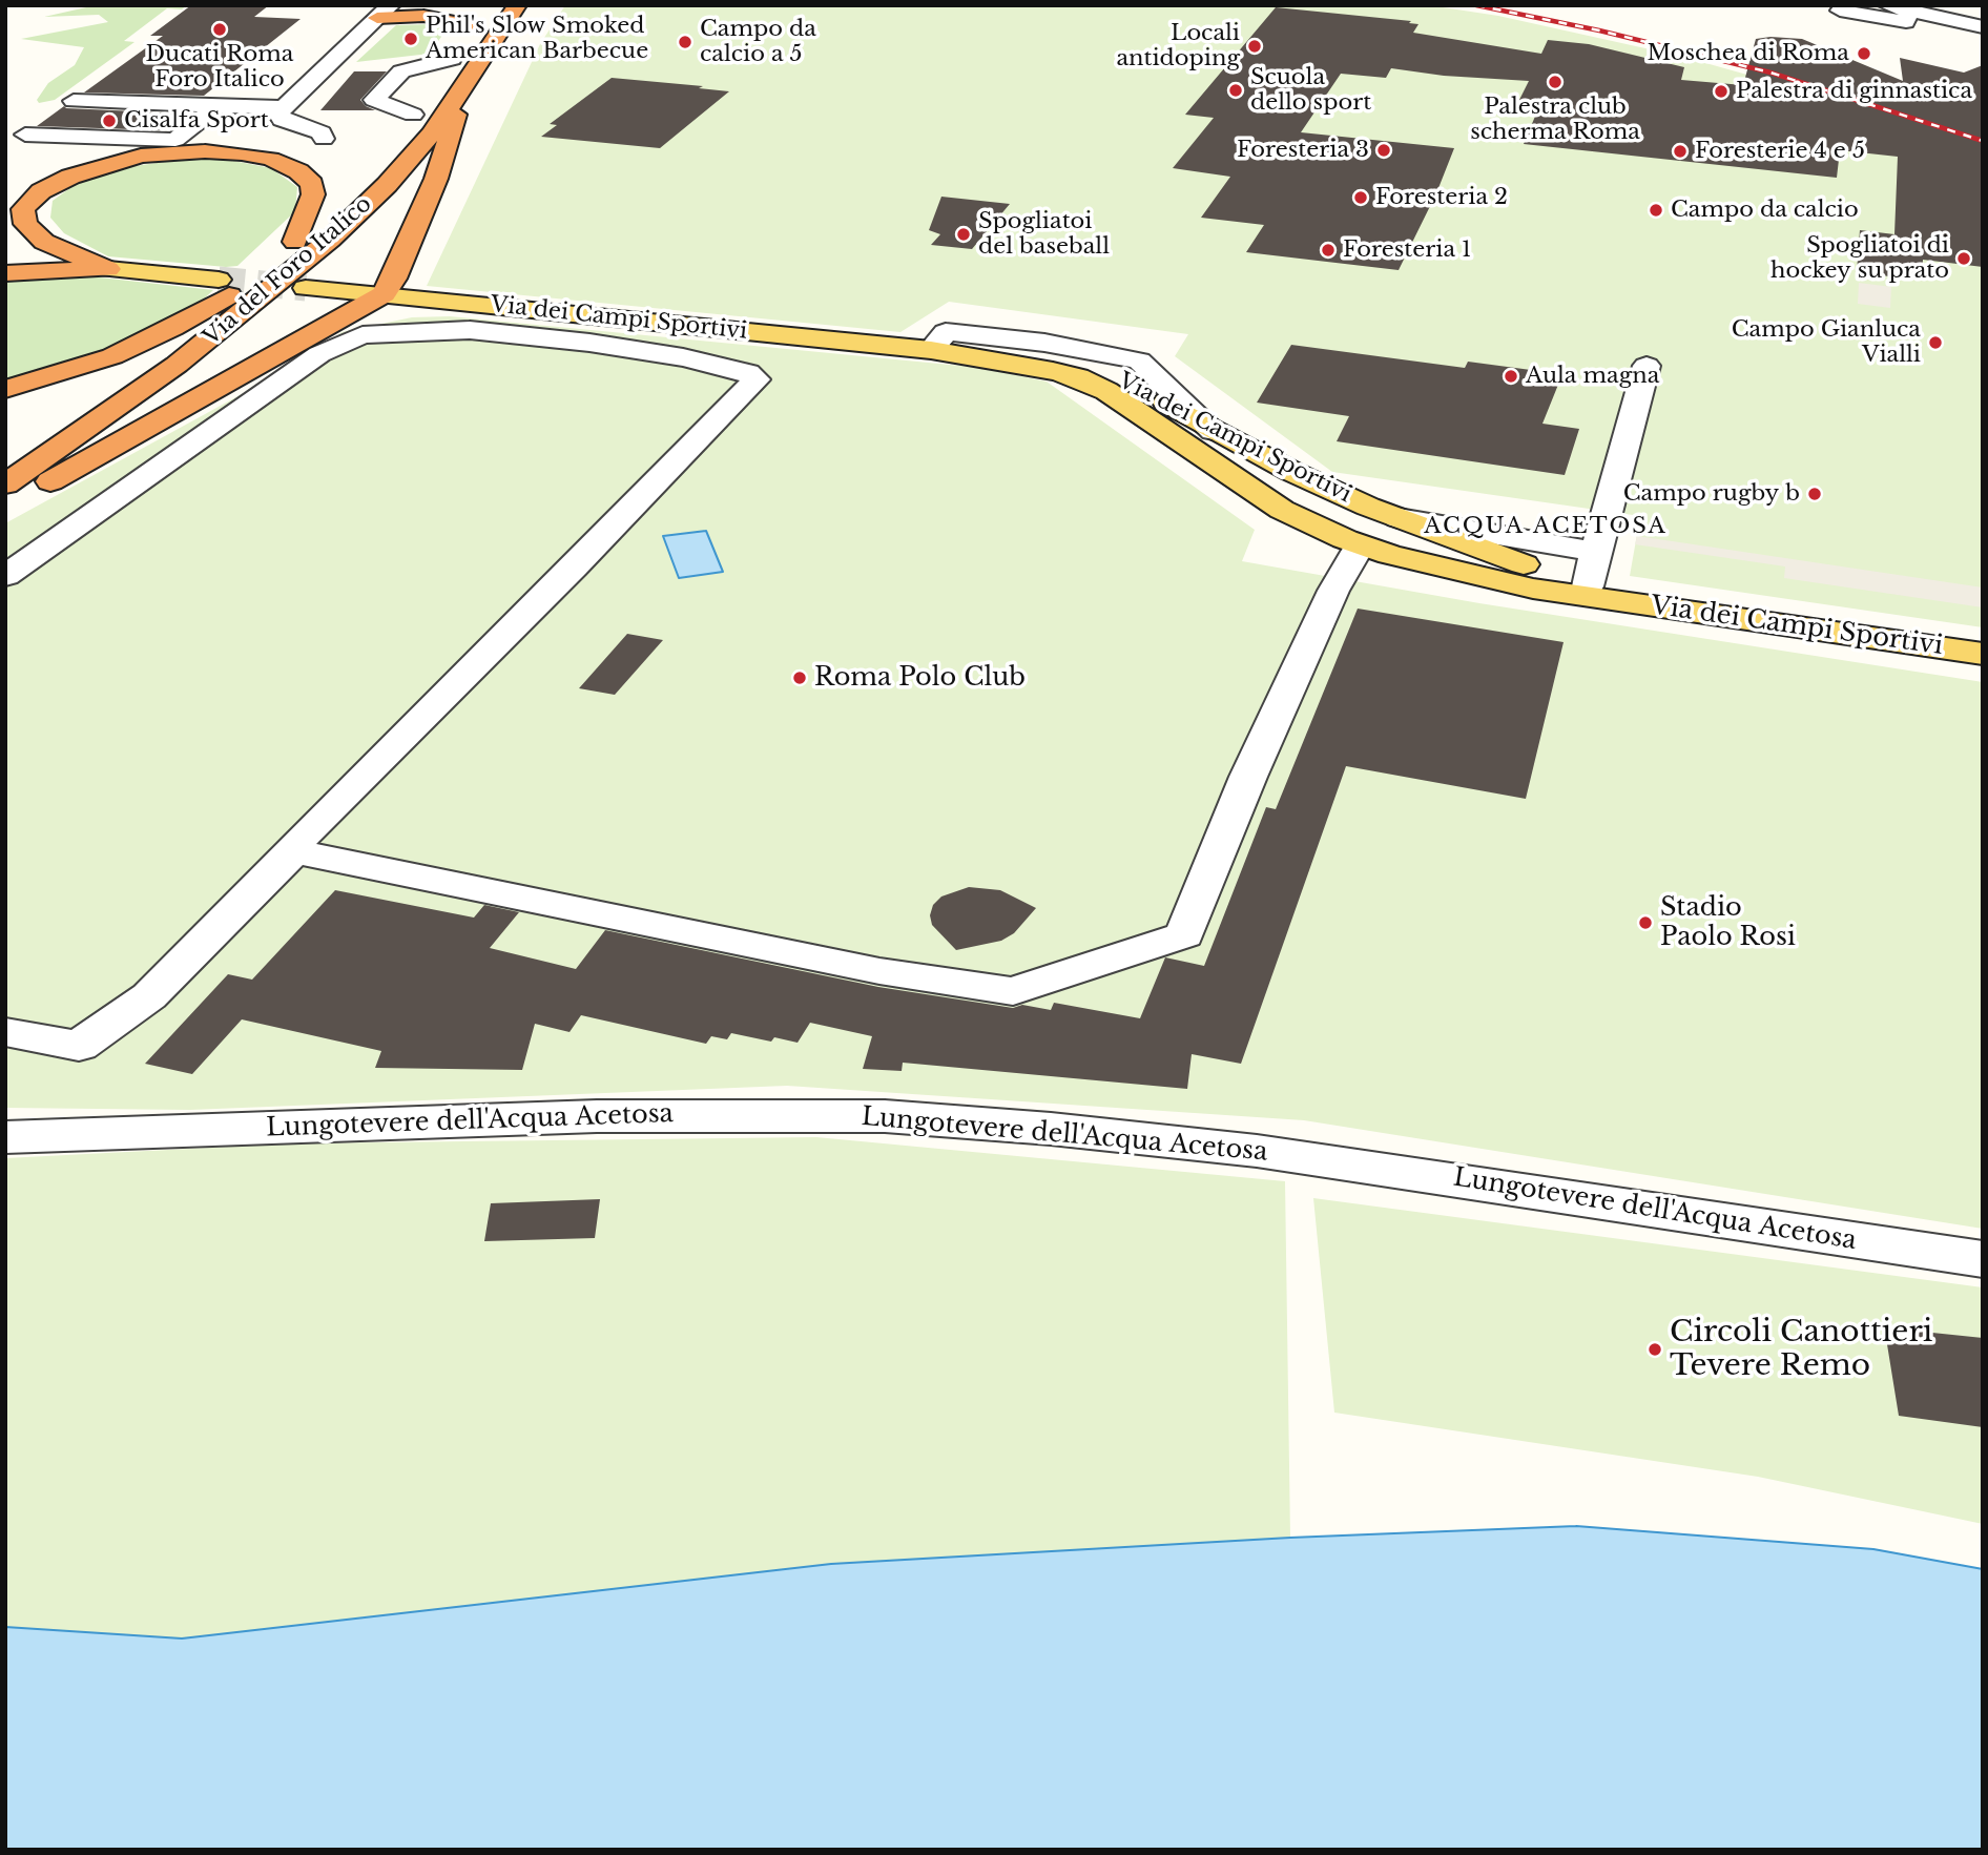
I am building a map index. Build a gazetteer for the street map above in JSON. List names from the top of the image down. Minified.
{"streets":{"highway":["Via del Foro Italico"],"main road":["Via dei Campi Sportivi"],"street":["Lungotevere dell'Acqua Acetosa"]},"districts":["ACQUA ACETOSA"],"places":["Ducati Roma Foro Italico","Phil's Slow Smoked American Barbecue","Campo da calcio a 5","Locali antidoping","Moschea di Roma","Palestra club scherma Roma","Scuola dello sport","Palestra di ginnastica","Cisalfa Sport","Foresteria 3","Foresterie 4 e 5","Foresteria 2","Campo da calcio","Spogliatoi del baseball","Foresteria 1","Spogliatoi di hockey su prato","Campo Gianluca Vialli","Aula magna","Campo rugby b","Roma Polo Club","Stadio Paolo Rosi","Circoli Canottieri Tevere Remo"]}
